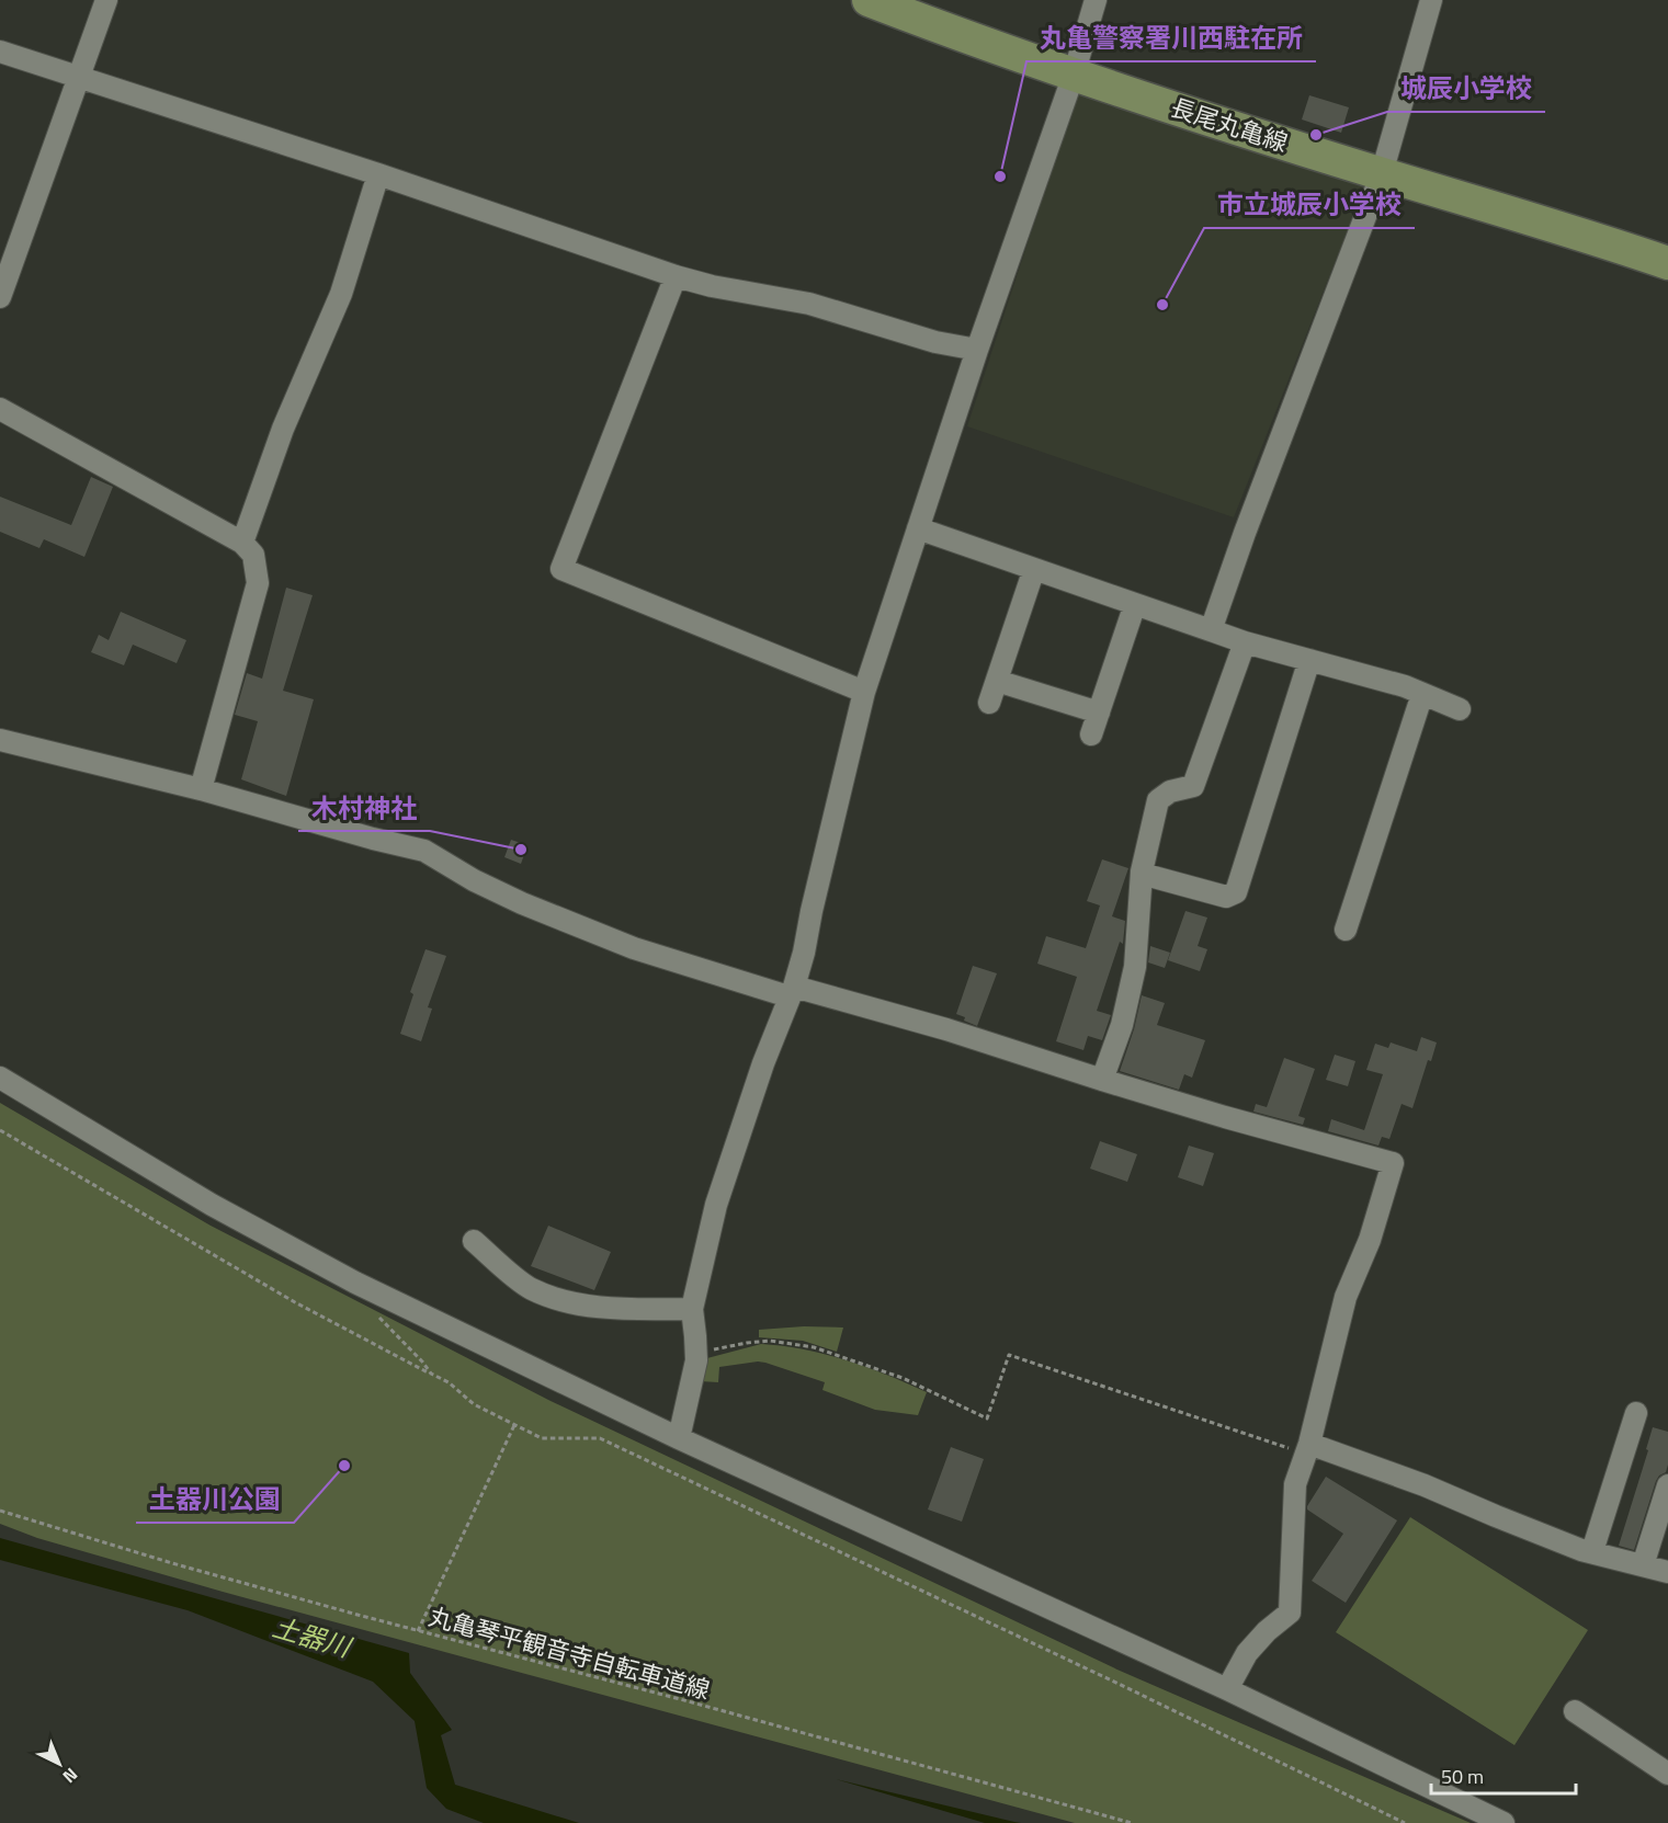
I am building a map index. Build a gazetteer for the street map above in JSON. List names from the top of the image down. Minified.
{"streets":{"main road":["長尾丸亀線"],"path":["丸亀琴平観音寺自転車道線"]},"water":["土器川"],"places":["城辰小学校","丸亀警察署川西駐在所","市立城辰小学校","木村神社","土器川公園"],"scale_bar":"50 m","north":"bottom right"}
